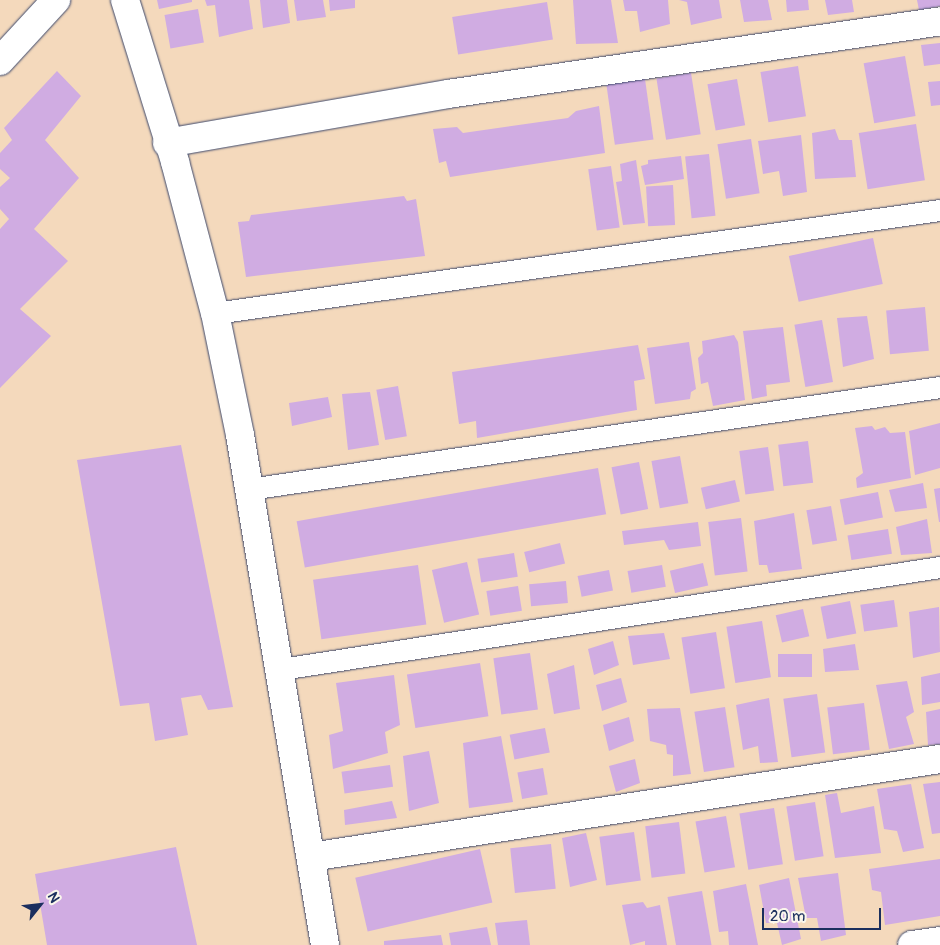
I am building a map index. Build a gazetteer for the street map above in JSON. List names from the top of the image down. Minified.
{"scale_bar":"20 m","north":"top right"}
